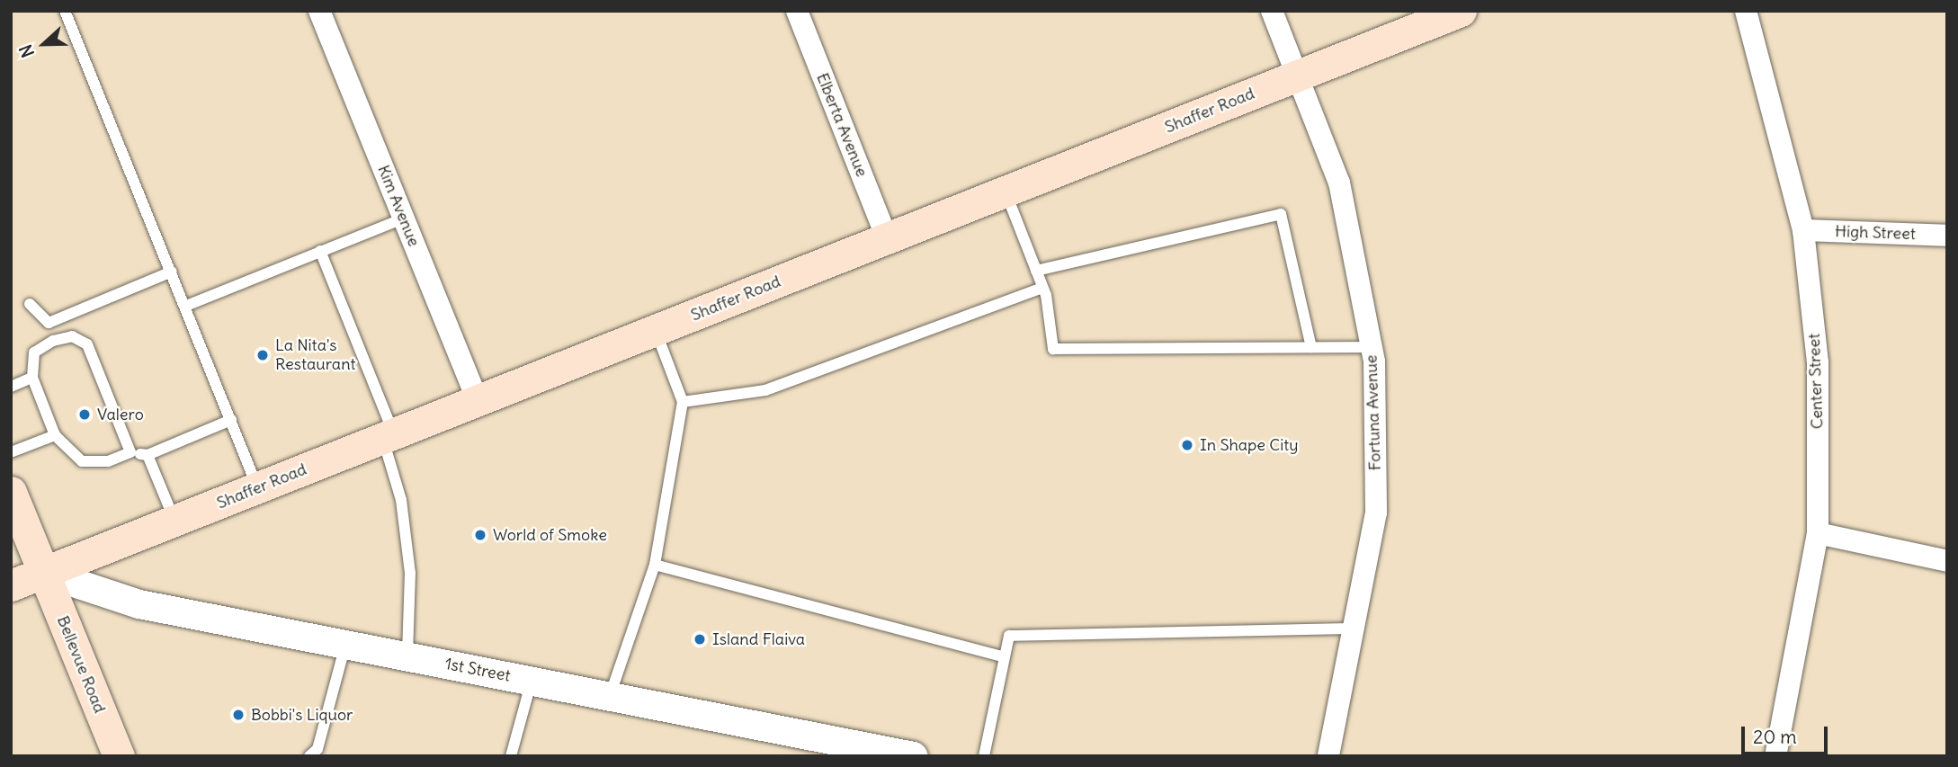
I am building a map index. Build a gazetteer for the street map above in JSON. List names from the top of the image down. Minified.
{"streets":{"main road":["Shaffer Road","Bellevue Road"],"street":["Elberta Avenue","Kim Avenue","High Street","Center Street","Fortuna Avenue","1st Street"]},"crossings":[["Shaffer Road","Elberta Avenue"],["Shaffer Road","Kim Avenue"],["Shaffer Road","Fortuna Avenue"],["Shaffer Road","Bellevue Road"],["Shaffer Road","1st Street"],["High Street","Center Street"],["Bellevue Road","1st Street"]],"places":["La Nita's Restaurant","Valero","In Shape City","World of Smoke","Island Flaiva","Bobbi's Liquor"],"scale_bar":"20 m","north":"left"}
